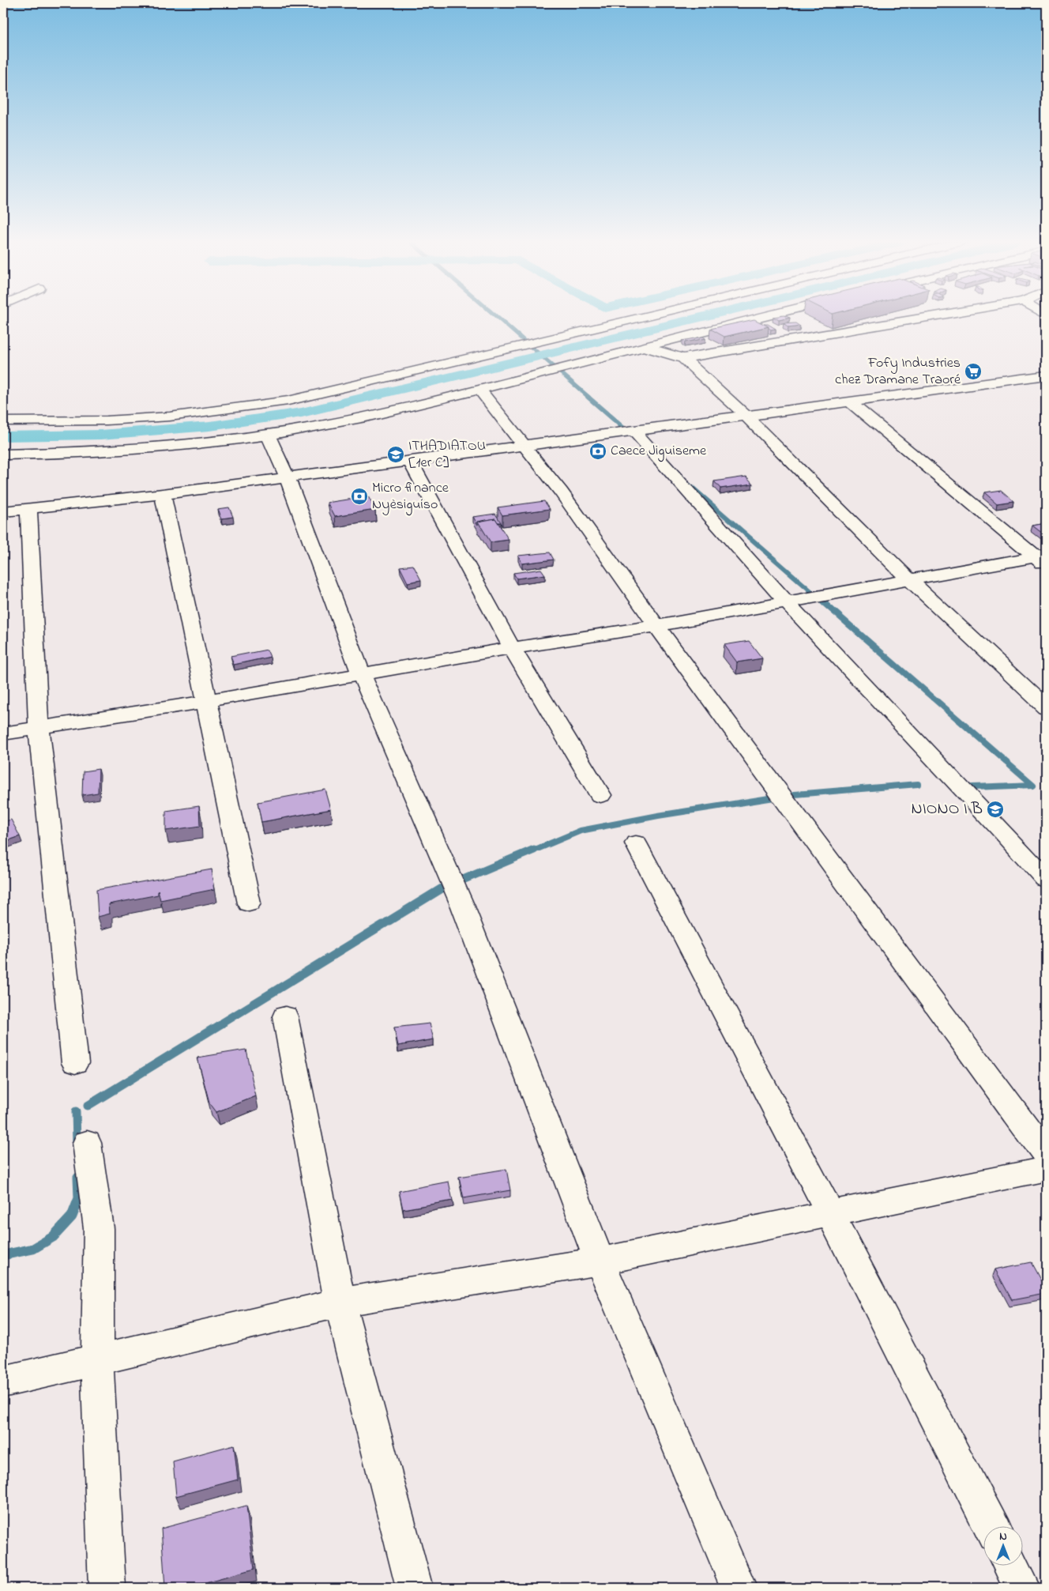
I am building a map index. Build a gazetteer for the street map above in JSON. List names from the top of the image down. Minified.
{"places":{"supermarket":["Fofy Industries chez Dramane Traoré"],"bank":["Caece Jiguiseme","Micro finance Nyèsiguiso"],"school or university":["ITHADIATOU [1er C]","NIONO I B"]},"north":"top"}
